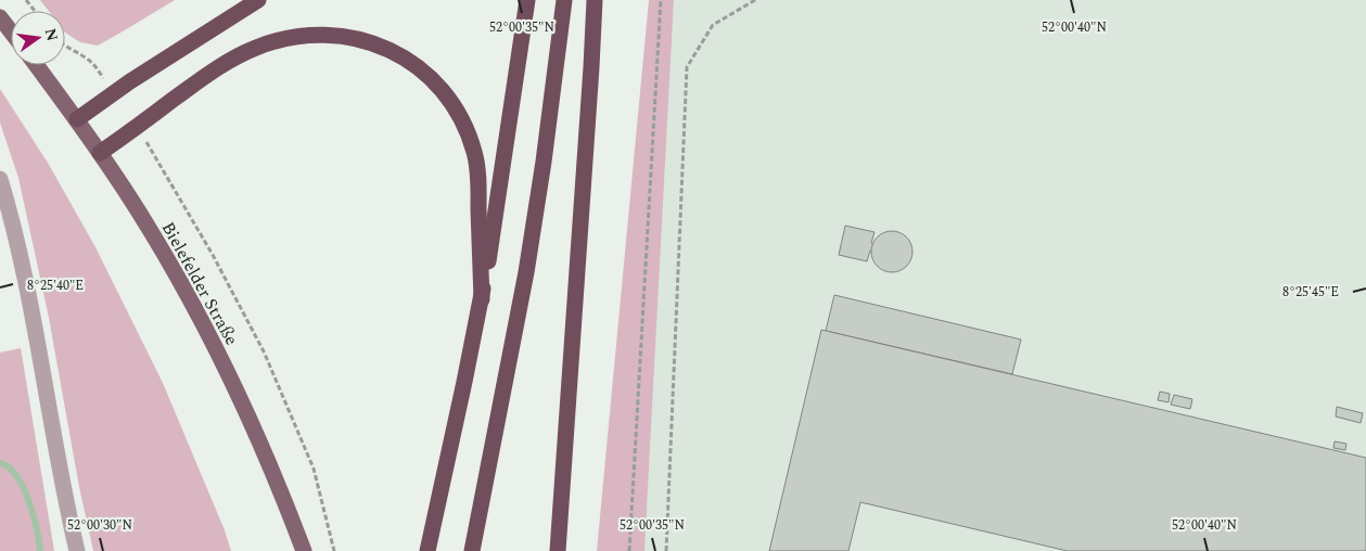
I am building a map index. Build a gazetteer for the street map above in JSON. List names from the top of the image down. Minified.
{"streets":{"main road":["Bielefelder Straße"]},"north":"right","coordinates":["52°00'35\"N","52°00'40\"N","8°25'40\"E","8°25'45\"E","52°00'30\"N"]}
